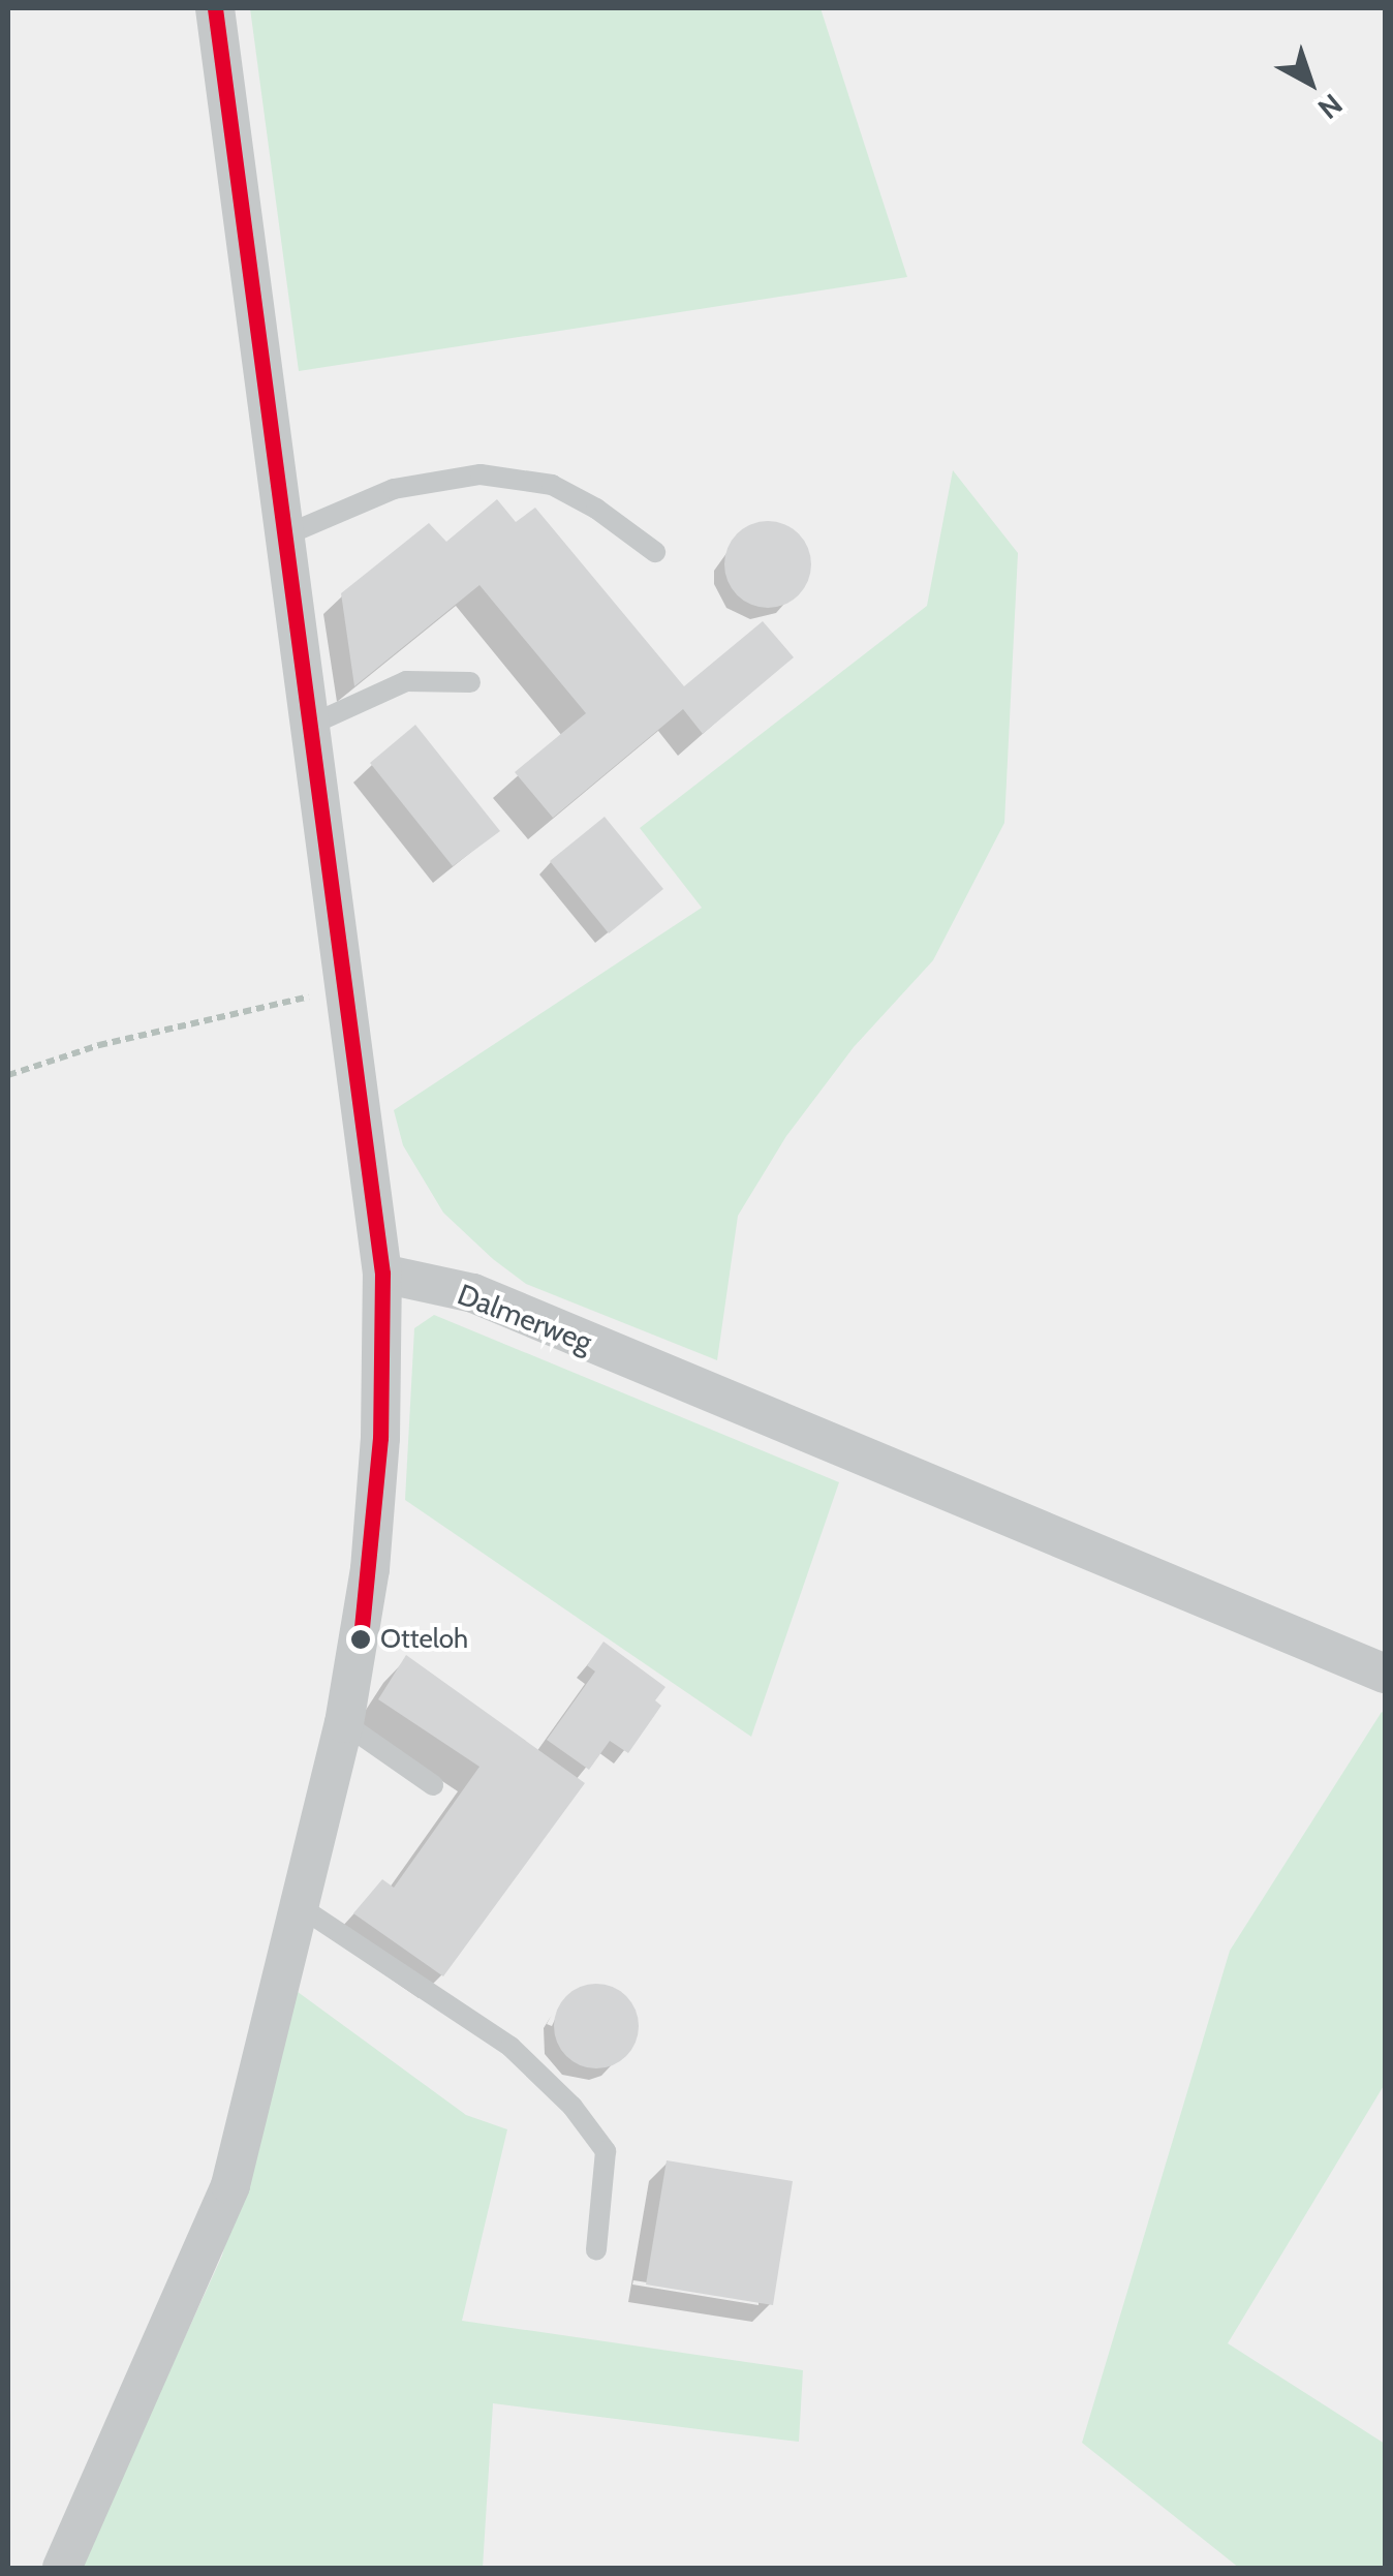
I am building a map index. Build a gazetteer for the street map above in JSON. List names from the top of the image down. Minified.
{"streets":{"street":["Dalmerweg"]},"places":["Otteloh"],"north":"bottom right"}
